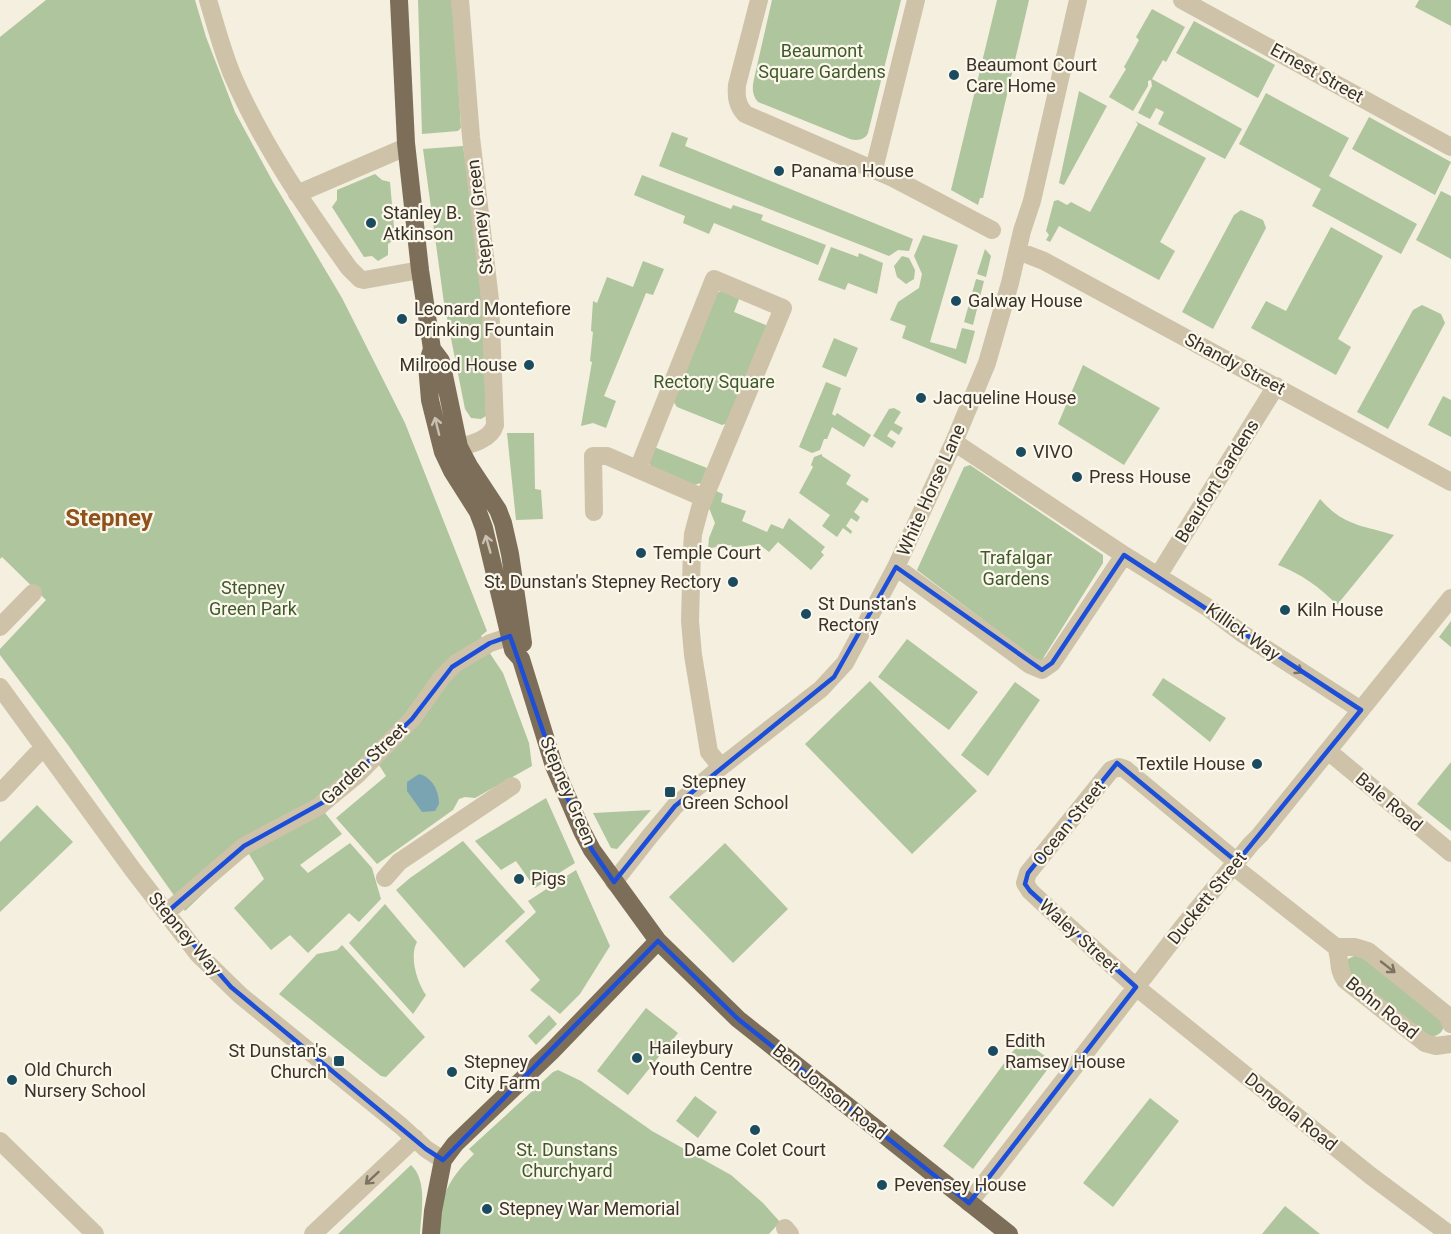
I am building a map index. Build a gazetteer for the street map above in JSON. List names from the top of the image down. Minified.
{"streets":{"main road":["Stepney Green","Ben Jonson Road"],"street":["Ernest Street","Shandy Street","Beaufort Gardens","White Horse Lane","Killick Way","Garden Street","Bale Road","Ocean Street","Duckett Street","Stepney Way","Waley Street","Bohn Road","Dongola Road"]},"crossings":[["Stepney Green","White Horse Lane"],["Stepney Green","Garden Street"],["Stepney Green","Ben Jonson Road"],["Shandy Street","Beaufort Gardens"],["Shandy Street","White Horse Lane"],["Beaufort Gardens","Killick Way"],["Killick Way","Duckett Street"],["Garden Street","Stepney Way"],["Bale Road","Duckett Street"],["Ocean Street","Duckett Street"],["Ocean Street","Waley Street"],["Duckett Street","Waley Street"],["Duckett Street","Ben Jonson Road"],["Duckett Street","Dongola Road"],["Waley Street","Dongola Road"]],"one_way":["Killick Way"],"districts":["Stepney"],"parks":["Beaumont Square Gardens","Rectory Square","Trafalgar Gardens","Stepney Green Park","St. Dunstans Churchyard"],"places":{"other":["Beaumont Court Care Home","Panama House","Stanley B. Atkinson","Galway House","Leonard Montefiore Drinking Fountain","Milrood House","Jacqueline House","VIVO","Press House","Temple Court","St. Dunstan's Stepney Rectory","Kiln House","St Dunstan's Rectory","Textile House","Pigs","Edith Ramsey House","Haileybury Youth Centre","Stepney City Farm","Old Church Nursery School","Dame Colet Court","Pevensey House","Stepney War Memorial"],"transit":["Stepney Green School","St Dunstan's Church"]}}
